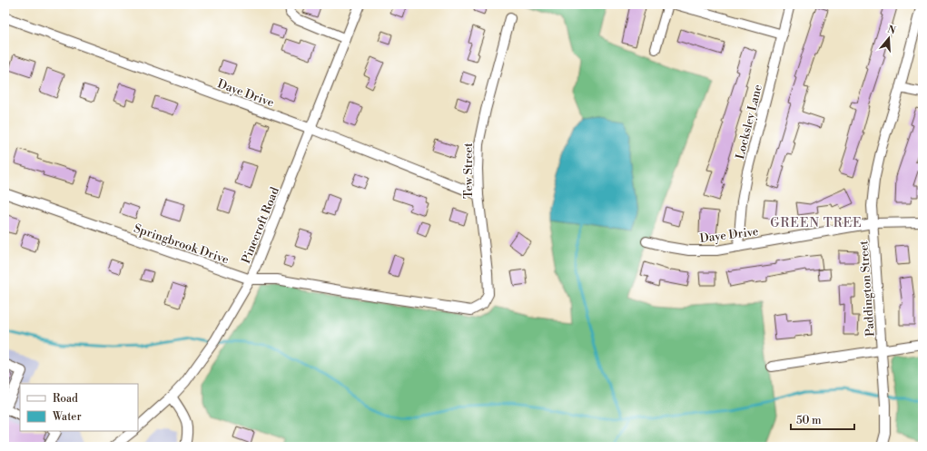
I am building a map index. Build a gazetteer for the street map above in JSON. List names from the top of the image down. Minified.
{"streets":{"street":["Daye Drive","Locksley Lane","Tew Street","Pinecroft Road","Springbrook Drive","Paddington Street"]},"crossings":[["Daye Drive","Locksley Lane"],["Daye Drive","Tew Street"],["Daye Drive","Pinecroft Road"],["Daye Drive","Paddington Street"],["Tew Street","Springbrook Drive"],["Pinecroft Road","Springbrook Drive"]],"districts":["GREEN TREE"],"legend":["Road","Water"],"scale_bar":"50 m","north":"top"}
